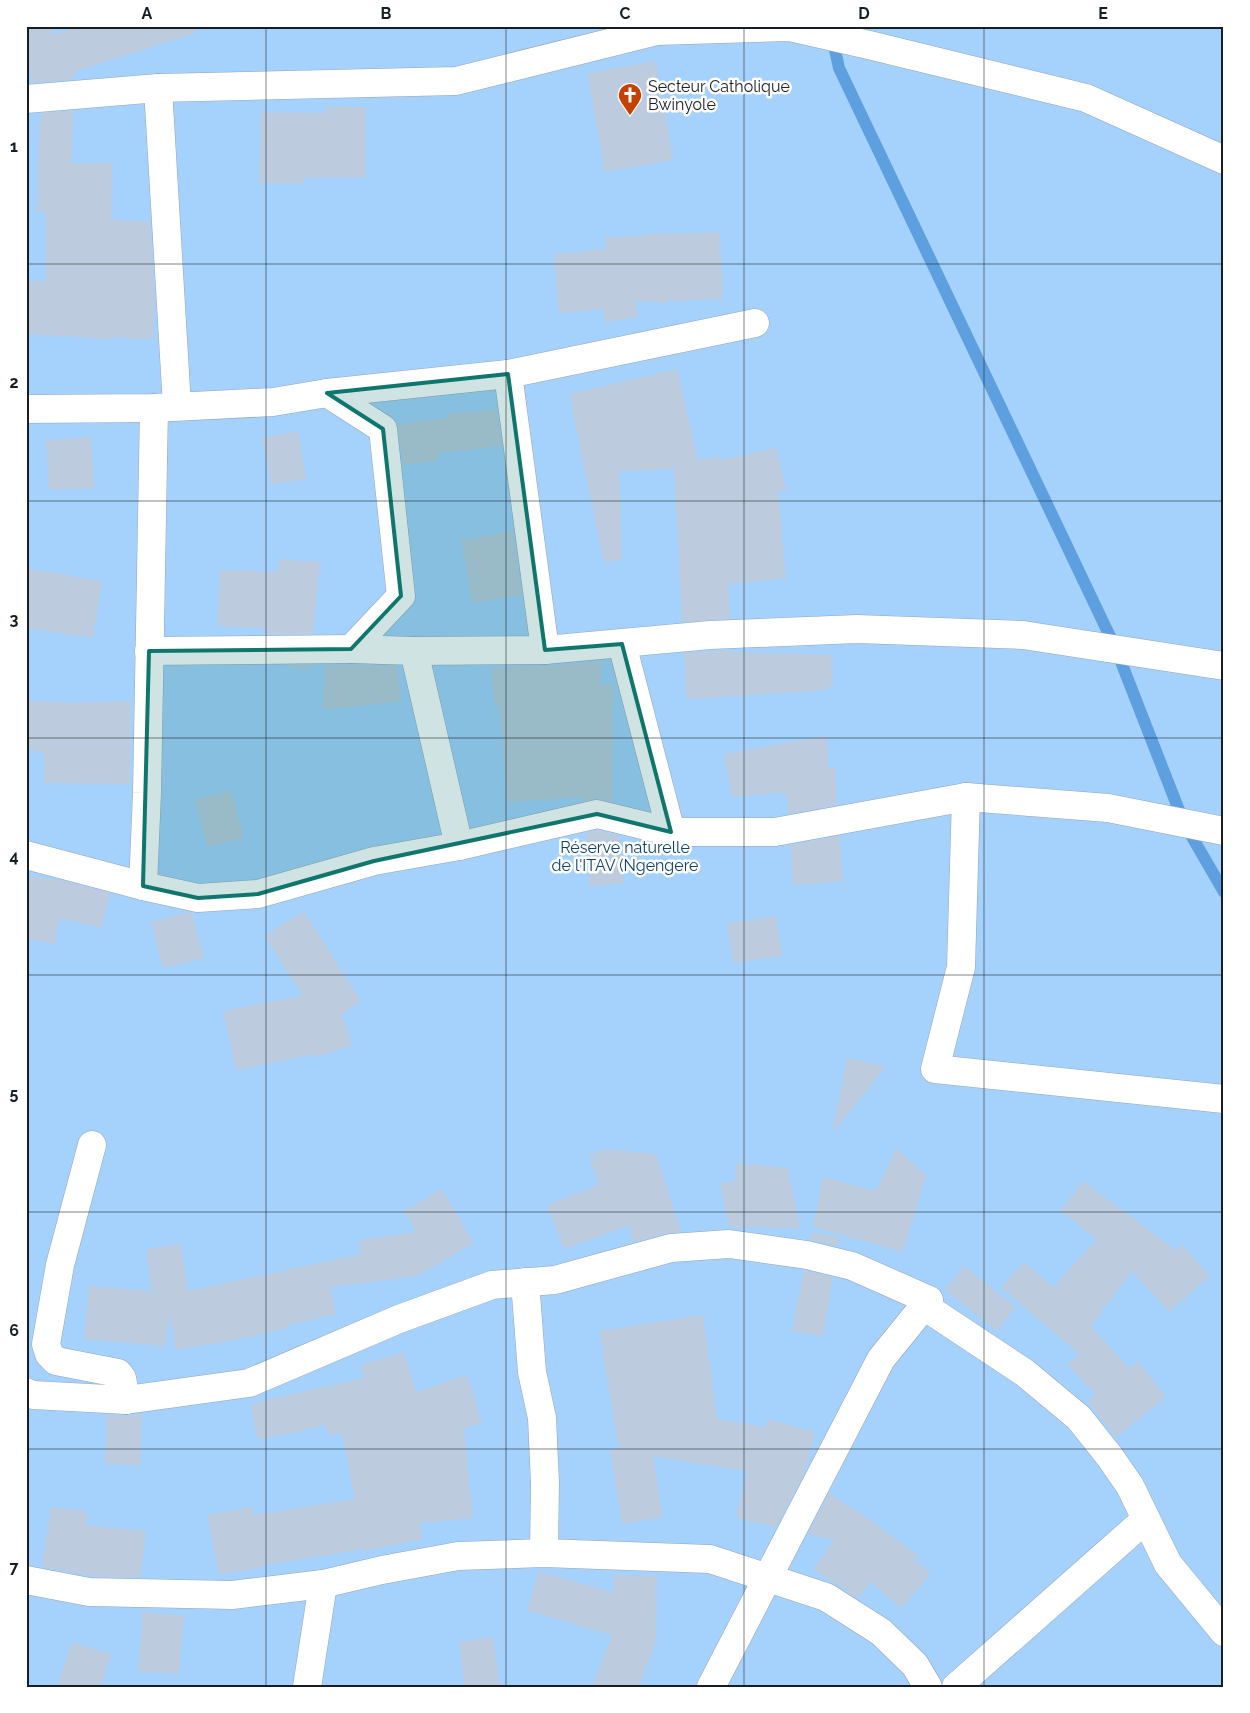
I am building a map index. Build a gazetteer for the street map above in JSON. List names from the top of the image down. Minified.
{"parks":["Réserve naturelle de l'ITAV (Ngengere"],"places":{"church":["Secteur Catholique Bwinyole"]},"grid":{"columns":["A","B","C","D","E"],"rows":["1","2","3","4","5","6","7"]}}
